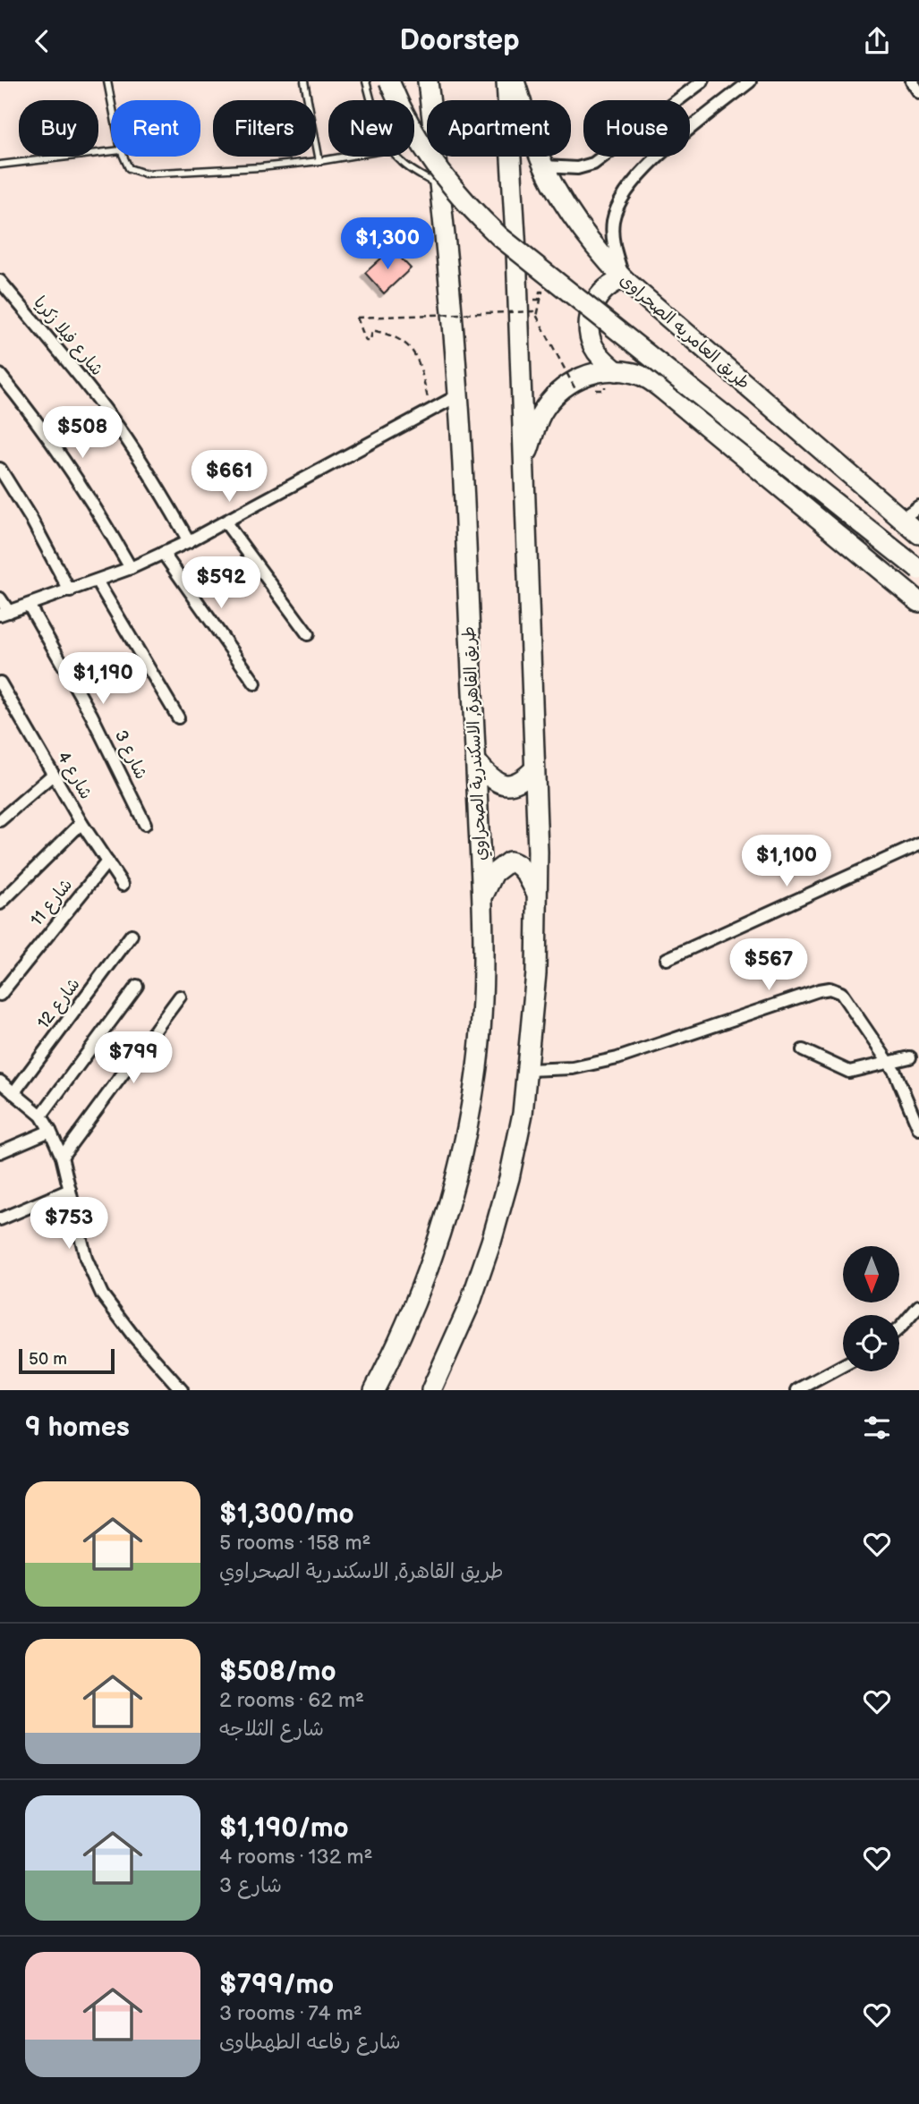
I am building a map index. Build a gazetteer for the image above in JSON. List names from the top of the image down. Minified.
{"streets":{"highway":["طريق العامريه الصحراوى","طريق القاهرة, الاسكندرية الصحراوي"],"street":["شارع فيلا زكريا","شارع 3","شارع 4","شارع 11","شارع 12"]},"crossings":[["شارع 4","شارع 11"]],"scale_bar":"50 m","north":"bottom","page":{"header":"Doorstep","chip":["Buy","Rent","Filters","New","Apartment","House"],"price":["$1,300","$508","$661","$592","$1,190","$1,100","$567","$799","$753"],"scale":"50 m","heading":"9 homes","list":[{"name":"$1,300/mo","note":"5 rooms · 158 m² · طريق القاهرة, الاسكندرية الصحراوي"},{"name":"$508/mo","note":"2 rooms · 62 m² · شارع الثلاجه"},{"name":"$1,190/mo","note":"4 rooms · 132 m² · شارع 3"},{"name":"$799/mo","note":"3 rooms · 74 m² · شارع رفاعه الطهطاوى"}]}}
